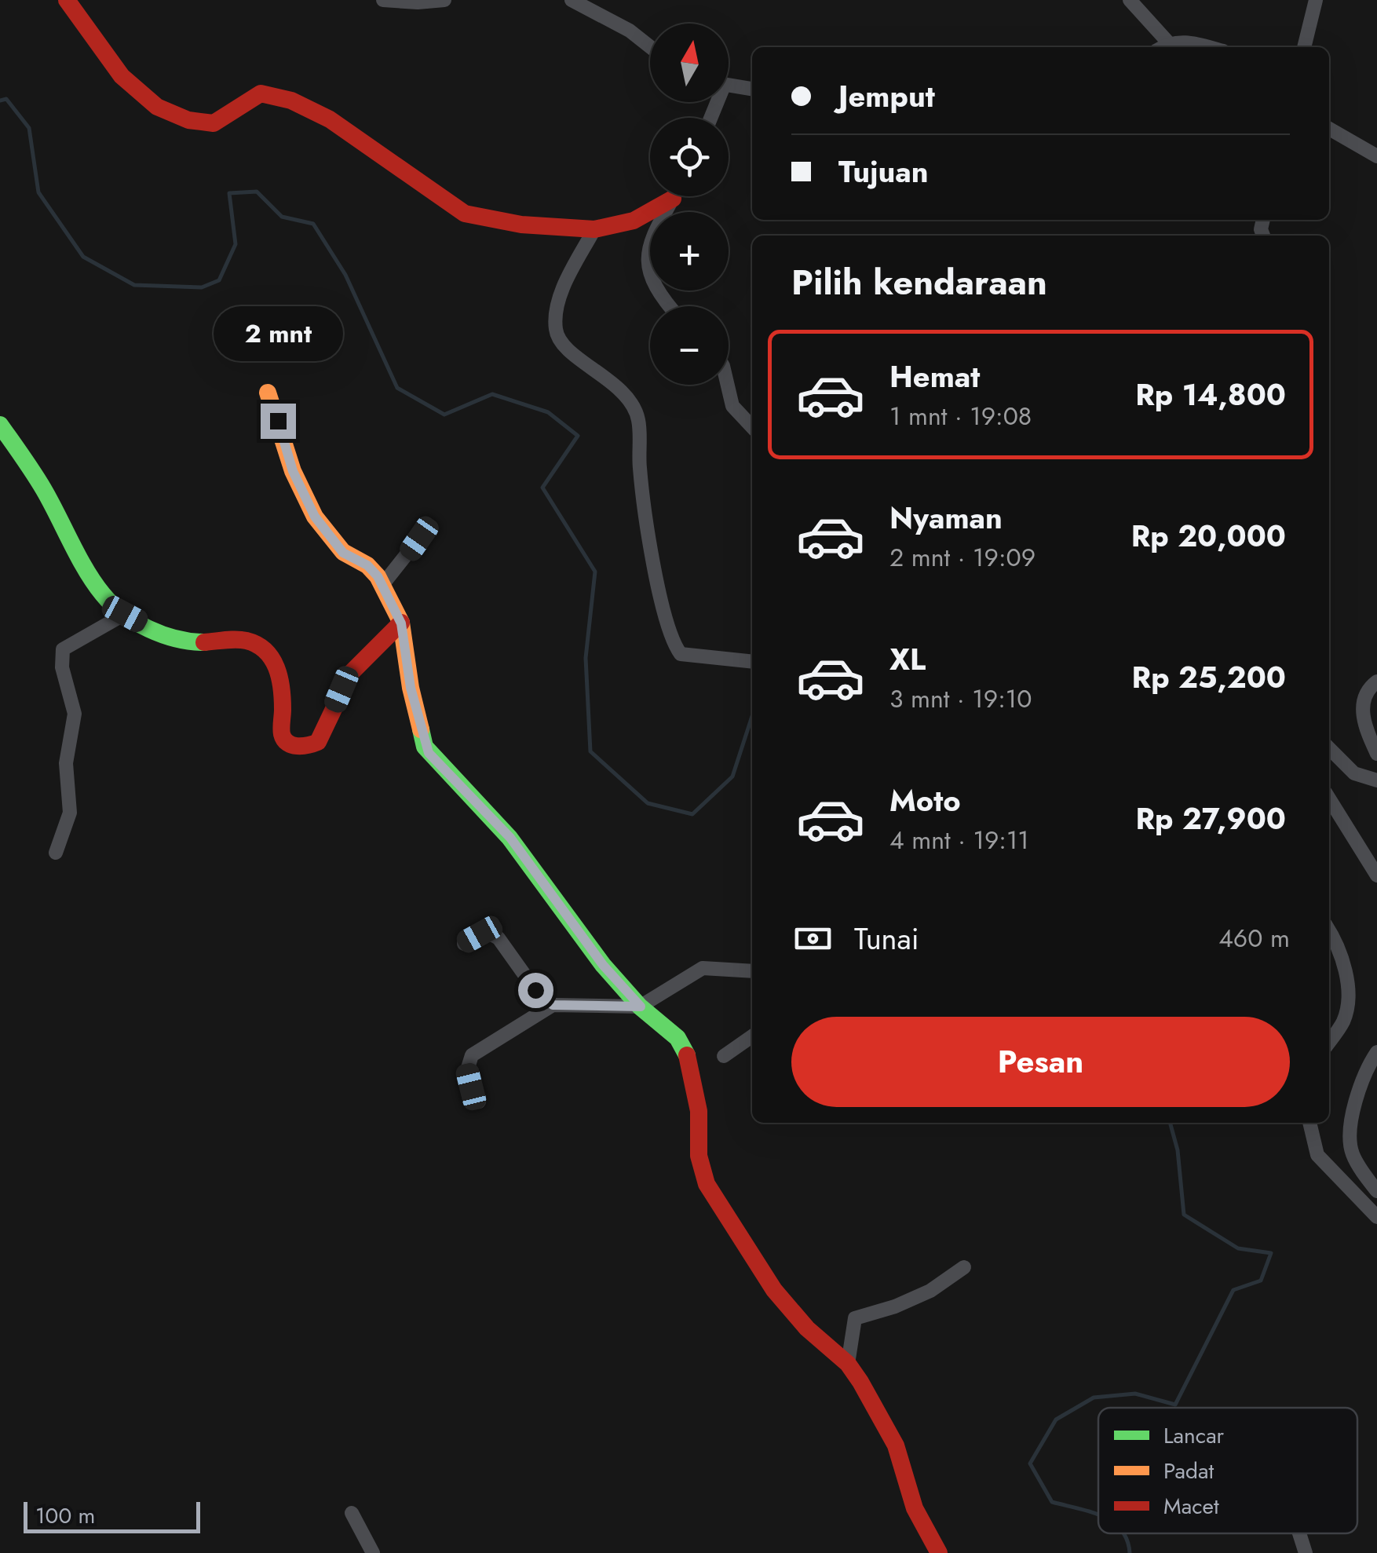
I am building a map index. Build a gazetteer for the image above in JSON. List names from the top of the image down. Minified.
{"legend":["Lancar","Padat","Macet"],"scale_bar":"100 m","north":"top","page":{"map_buttons":["+","−"],"banner":["Jemput","Tujuan"],"heading":"Pilih kendaraan","bubble":"2 mnt","list":[{"name":"Hemat","note":"1 mnt · 19:08","value":"Rp 14,800"},{"name":"Nyaman","note":"2 mnt · 19:09","value":"Rp 20,000"},{"name":"XL","note":"3 mnt · 19:10","value":"Rp 25,200"},{"name":"Moto","note":"4 mnt · 19:11","value":"Rp 27,900"}],"pay":["Tunai","460 m"],"buttons":"Pesan","scale":"100 m"}}
